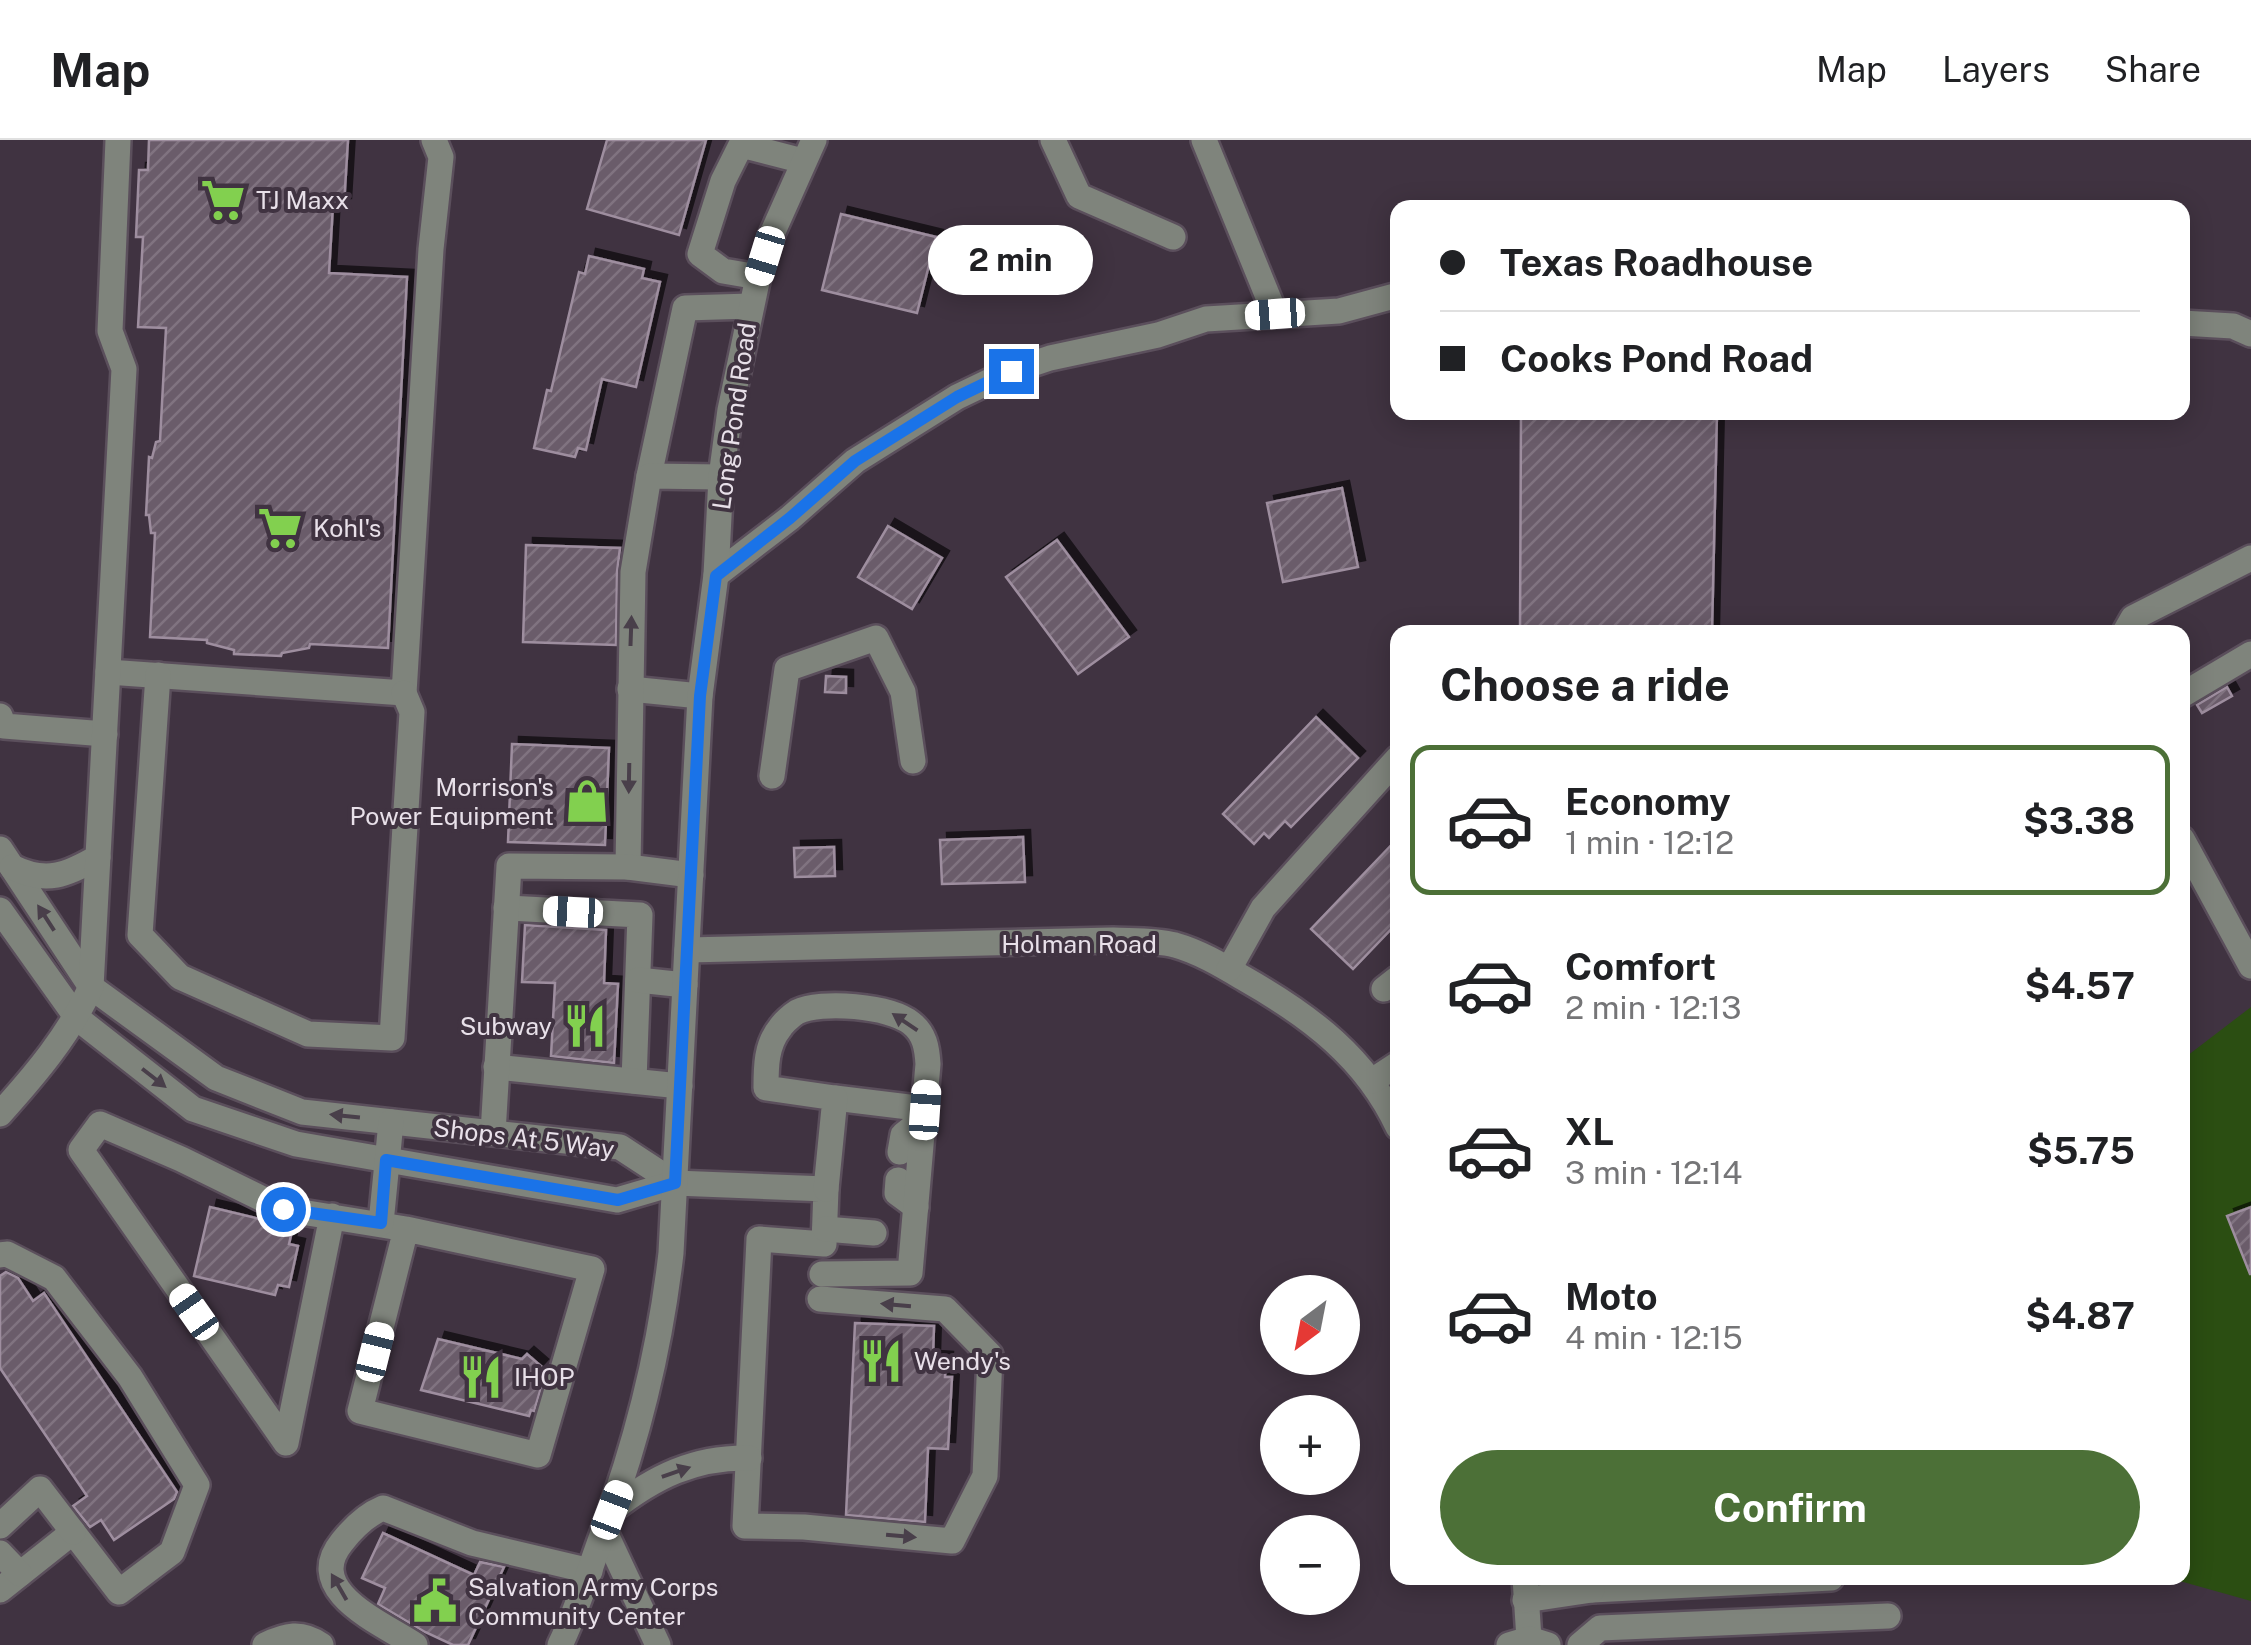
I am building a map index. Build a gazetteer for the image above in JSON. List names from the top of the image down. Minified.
{"streets":{"street":["Long Pond Road","Holman Road","Shops At 5 Way"]},"crossings":[["Long Pond Road","Holman Road"],["Long Pond Road","Shops At 5 Way"]],"places":{"supermarket":["TJ Maxx","Kohl's"],"shop":["Morrison's Power Equipment"],"restaurant":["Subway","Wendy's","IHOP"],"public building":["Salvation Army Corps Community Center"]},"north":"bottom left","page":{"header":"Map","nav":["Map","Layers","Share"],"banner":["Texas Roadhouse","Cooks Pond Road"],"bubble":"2 min","heading":"Choose a ride","list":[{"name":"Economy","note":"1 min · 12:12","value":"$3.38"},{"name":"Comfort","note":"2 min · 12:13","value":"$4.57"},{"name":"XL","note":"3 min · 12:14","value":"$5.75"},{"name":"Moto","note":"4 min · 12:15","value":"$4.87"}],"map_buttons":["+","−"],"buttons":"Confirm"}}
